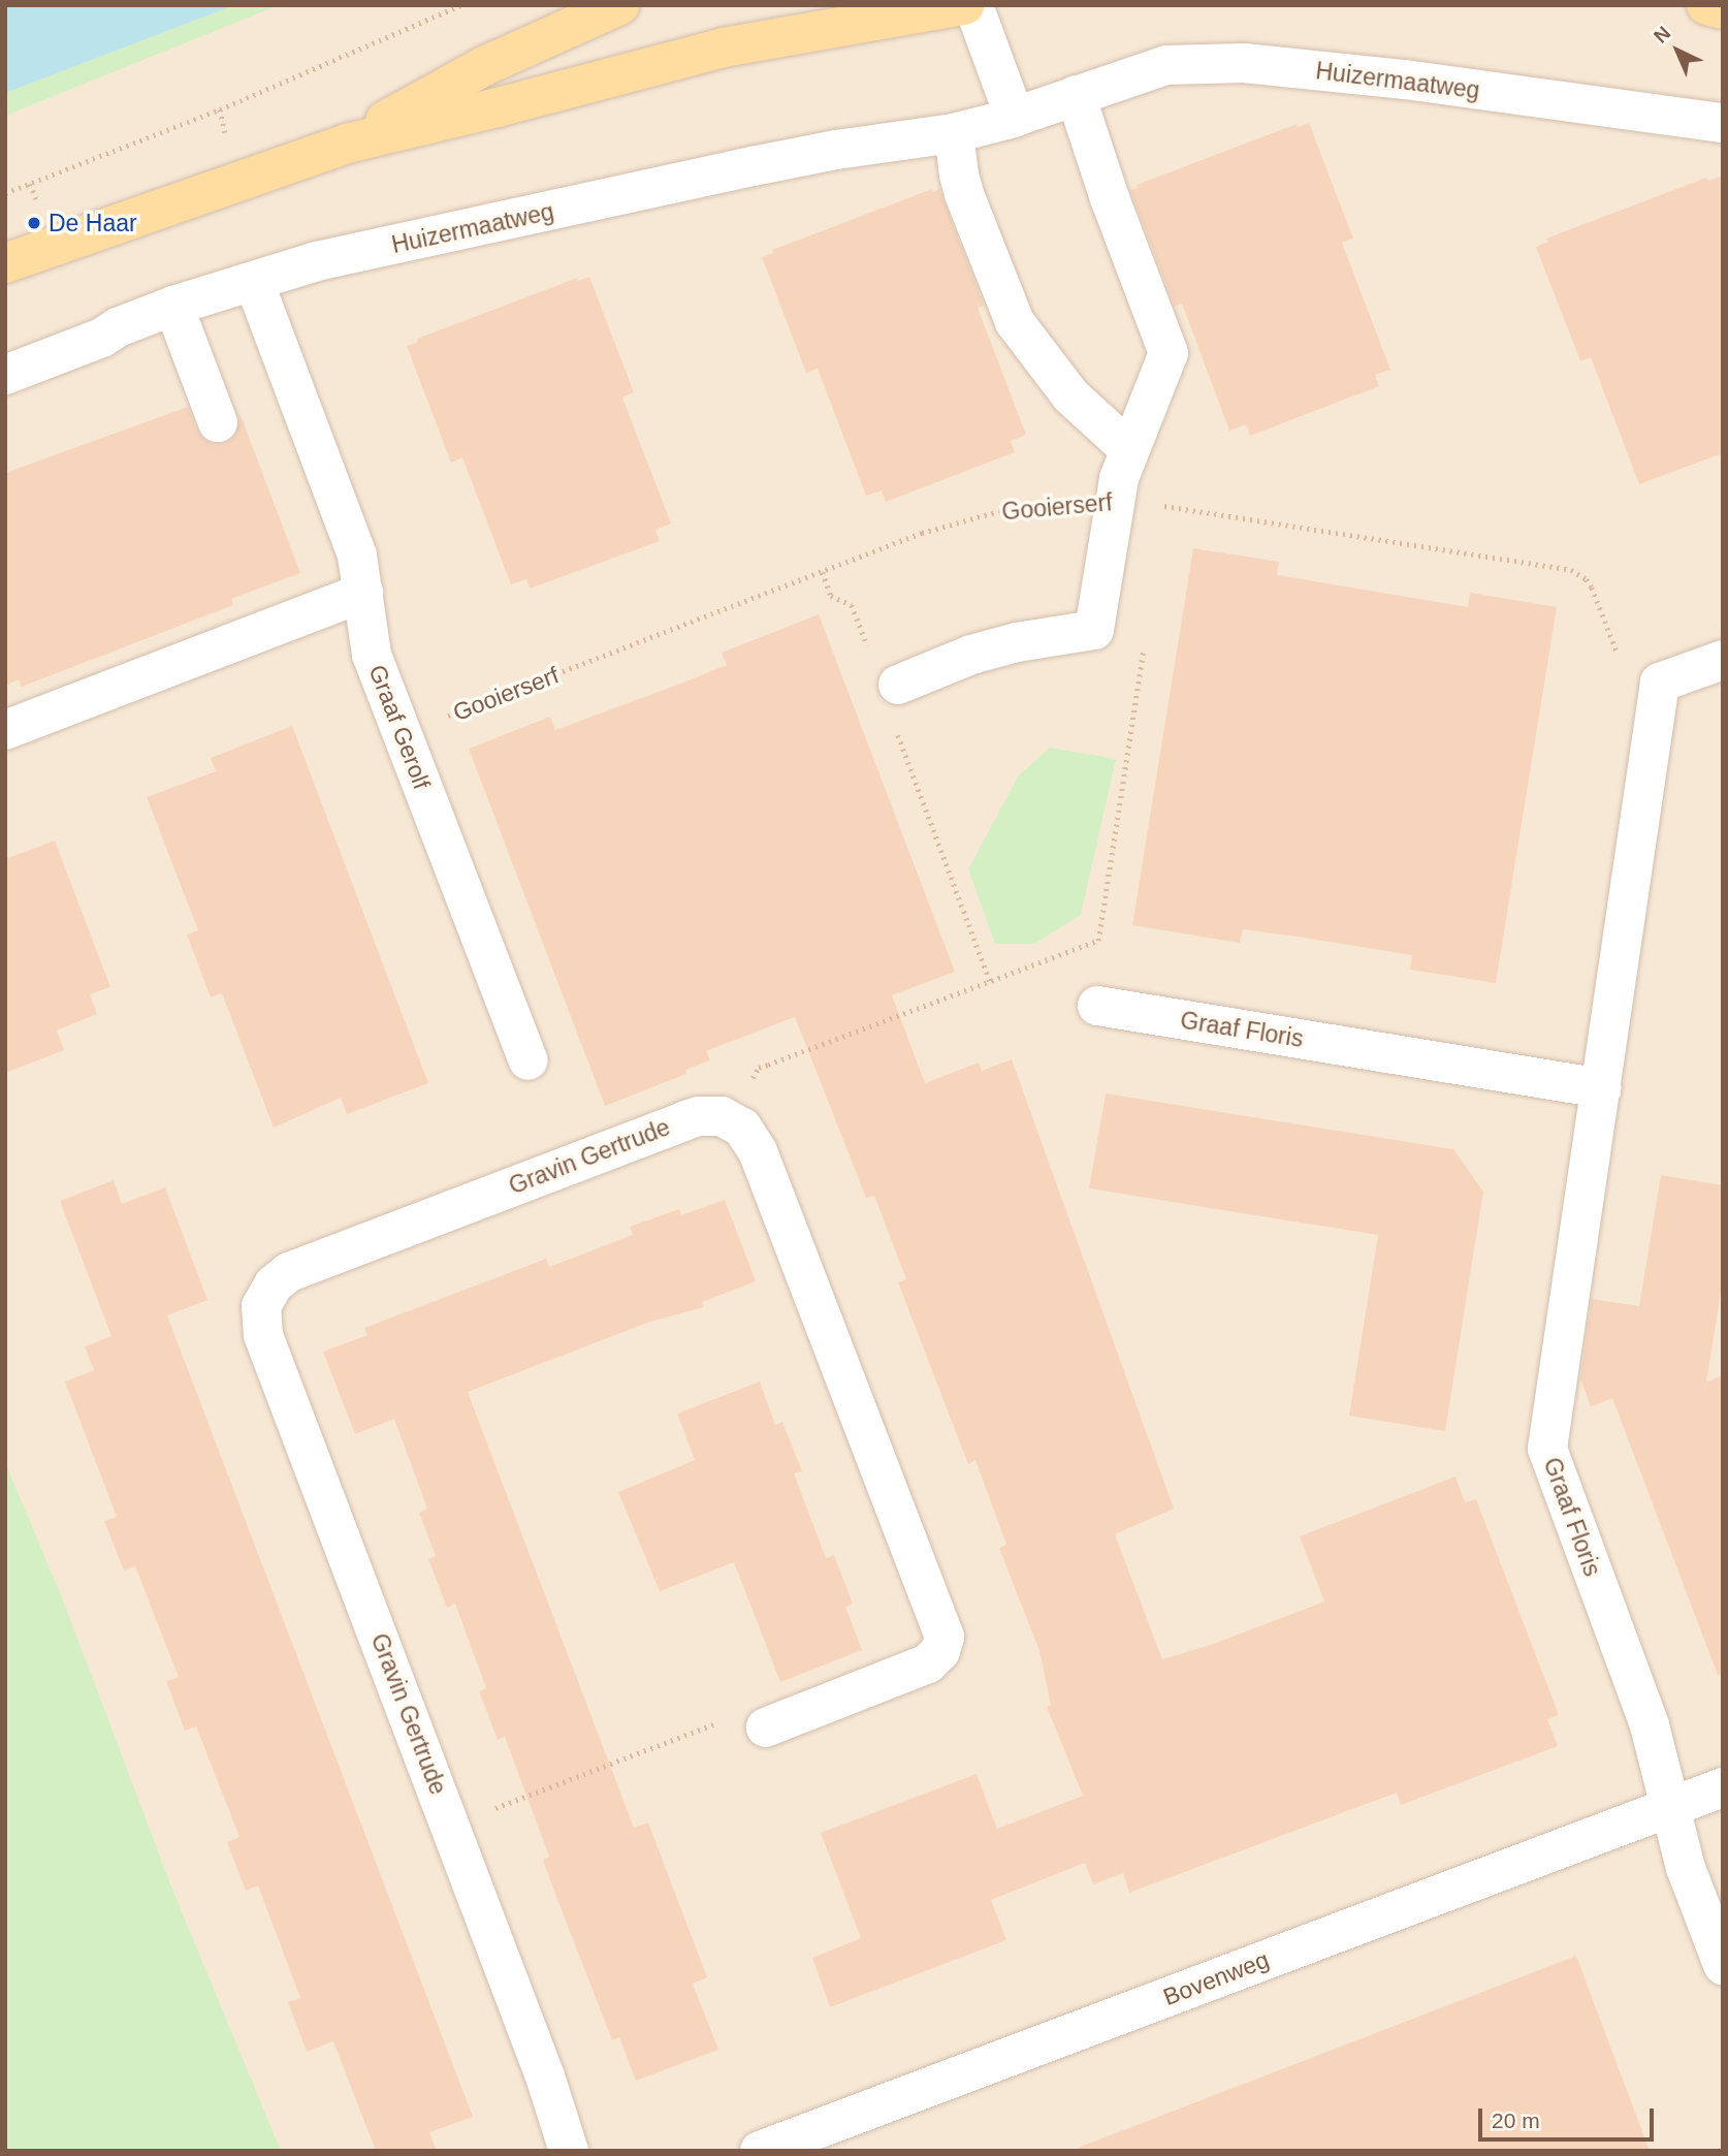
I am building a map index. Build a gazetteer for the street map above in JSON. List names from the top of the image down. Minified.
{"streets":{"street":["Huizermaatweg","Graaf Gerolf","Graaf Floris","Gravin Gertrude","Bovenweg"],"path":["Gooierserf"]},"crossings":[["Huizermaatweg","Graaf Gerolf"],["Gooierserf","Graaf Gerolf"],["Gooierserf","Graaf Floris"],["Graaf Floris","Bovenweg"]],"places":["De Haar"],"scale_bar":"20 m","north":"top left"}
